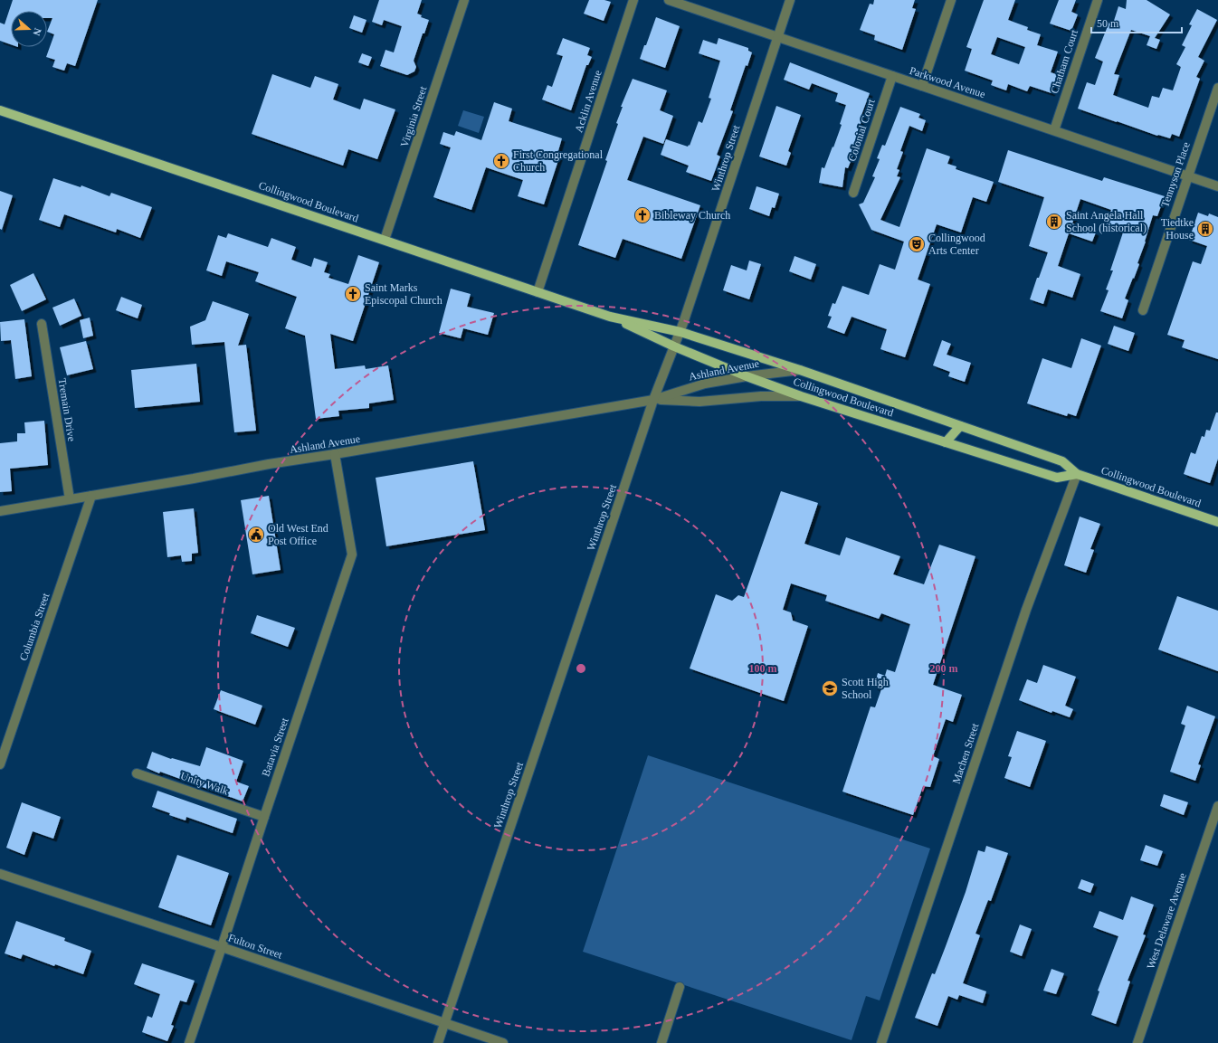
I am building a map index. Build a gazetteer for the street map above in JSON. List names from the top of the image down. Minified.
{"streets":{"main road":["Collingwood Boulevard"],"street":["Chatham Court","Parkwood Avenue","Acklin Avenue","Virginia Street","Colonial Court","Winthrop Street","Tennyson Place","Ashland Avenue","Tremain Drive","Columbia Street","Batavia Street","Machen Street","Unity Walk","West Delaware Avenue","Fulton Street"]},"crossings":[["Chatham Court","Parkwood Avenue"],["Parkwood Avenue","Colonial Court"],["Parkwood Avenue","Winthrop Street"],["Parkwood Avenue","Tennyson Place"],["Acklin Avenue","Collingwood Boulevard"],["Virginia Street","Collingwood Boulevard"],["Winthrop Street","Collingwood Boulevard"],["Winthrop Street","Ashland Avenue"],["Winthrop Street","Fulton Street"],["Collingwood Boulevard","Ashland Avenue"],["Collingwood Boulevard","Machen Street"],["Ashland Avenue","Tremain Drive"],["Ashland Avenue","Columbia Street"],["Ashland Avenue","Batavia Street"],["Batavia Street","Unity Walk"],["Batavia Street","Fulton Street"]],"places":{"church":["First Congregational Church","Bibleway Church","Saint Marks Episcopal Church"],"building":["Saint Angela Hall School (historical)","Tiedtke House"],"theatre":["Collingwood Arts Center"],"public building":["Old West End Post Office"],"school or university":["Scott High School"]},"scale_bar":"50 m","north":"right","rings":["100 m","200 m"]}
